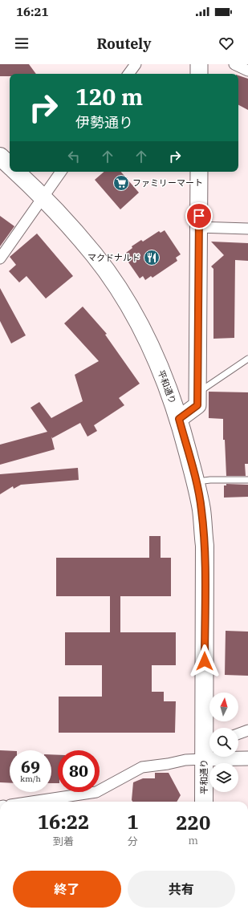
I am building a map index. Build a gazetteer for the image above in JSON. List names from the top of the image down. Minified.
{"streets":{"highway":["平和通り"]},"places":{"supermarket":["ファミリーマート"],"restaurant":["マクドナルド"]},"north":"top","page":{"status":"16:21","header":"Routely","turn":["120 m","伊勢通り"],"speed":"69 km/h","limit":"80","eta":["16:22","到着","1","分","220","m"],"buttons":["終了","共有"]}}
